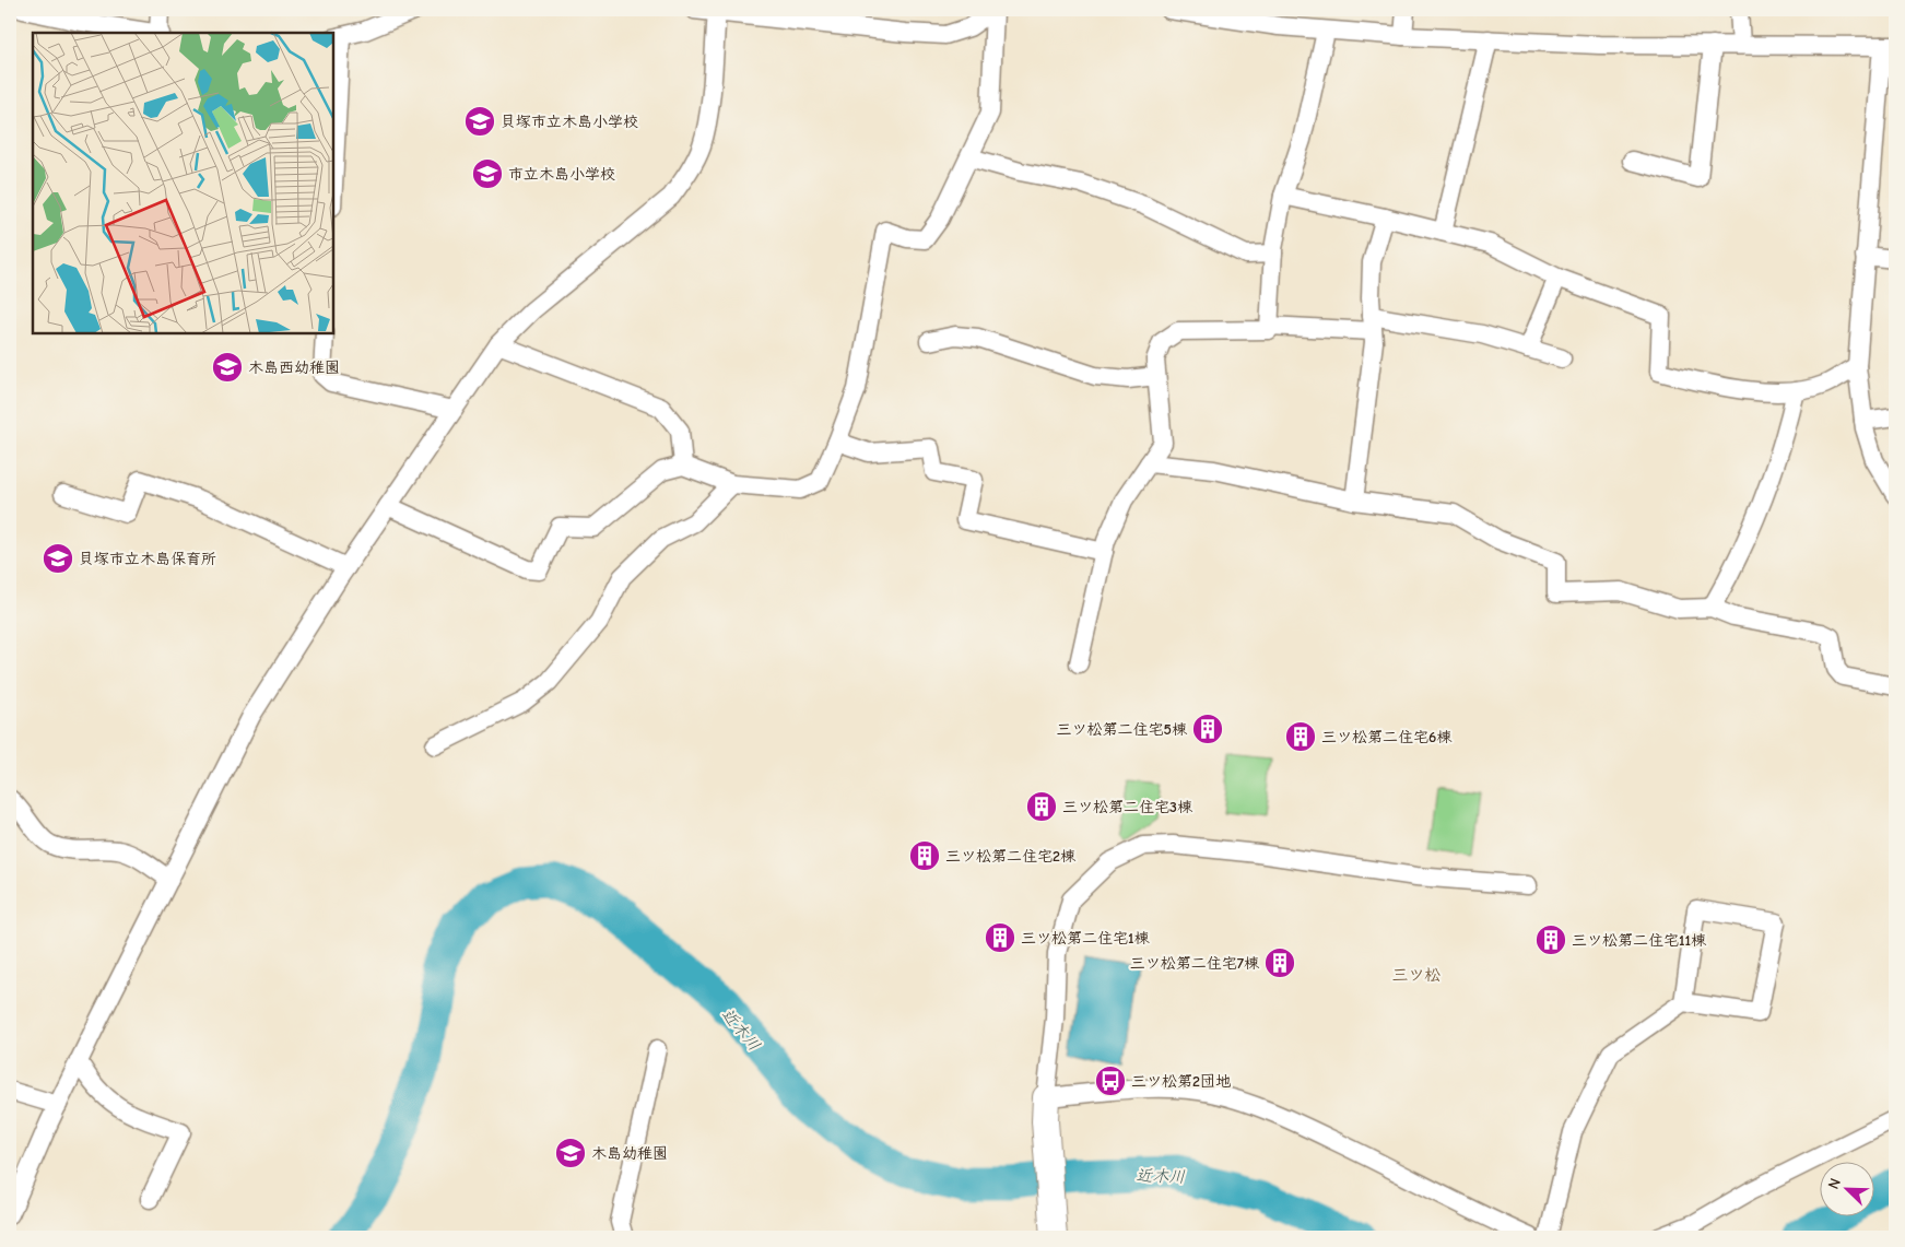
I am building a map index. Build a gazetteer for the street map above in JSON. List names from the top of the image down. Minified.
{"districts":["三ツ松"],"water":["近木川"],"places":{"school or university":["貝塚市立木島小学校","市立木島小学校","木島西幼稚園","貝塚市立木島保育所","木島幼稚園"],"building":["三ツ松第二住宅5棟","三ツ松第二住宅6棟","三ツ松第二住宅3棟","三ツ松第二住宅2棟","三ツ松第二住宅1棟","三ツ松第二住宅11棟","三ツ松第二住宅7棟"],"bus stop":["三ツ松第2団地"]},"north":"top left"}
